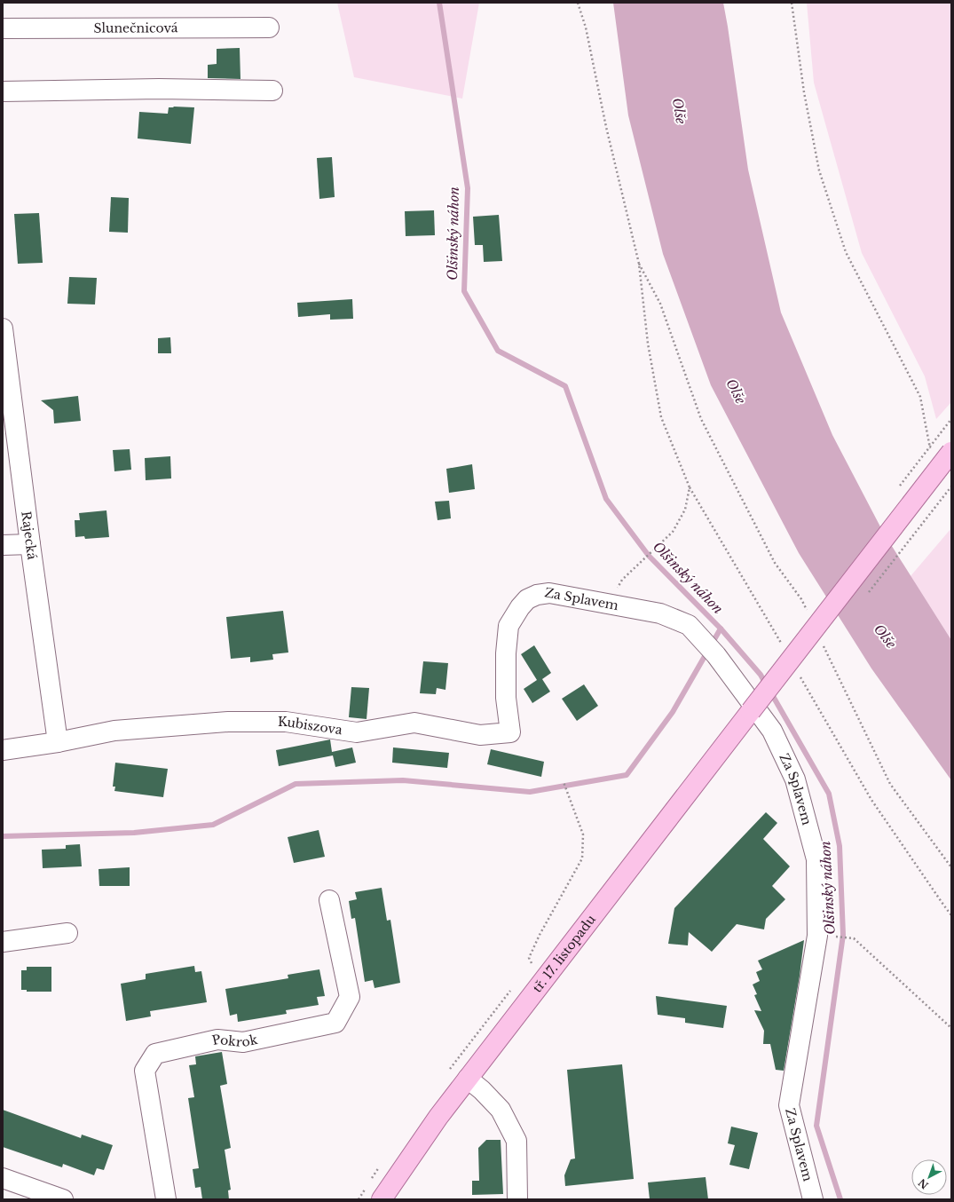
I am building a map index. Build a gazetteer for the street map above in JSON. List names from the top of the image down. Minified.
{"streets":{"main road":["tř. 17. listopadu"],"street":["Slunečnicová","Rajecká","Za Splavem","Kubiszova","Pokrok"]},"crossings":[["Rajecká","Kubiszova"],["Za Splavem","Kubiszova"]],"water":["Olše","Olšinský náhon"],"north":"bottom left"}
